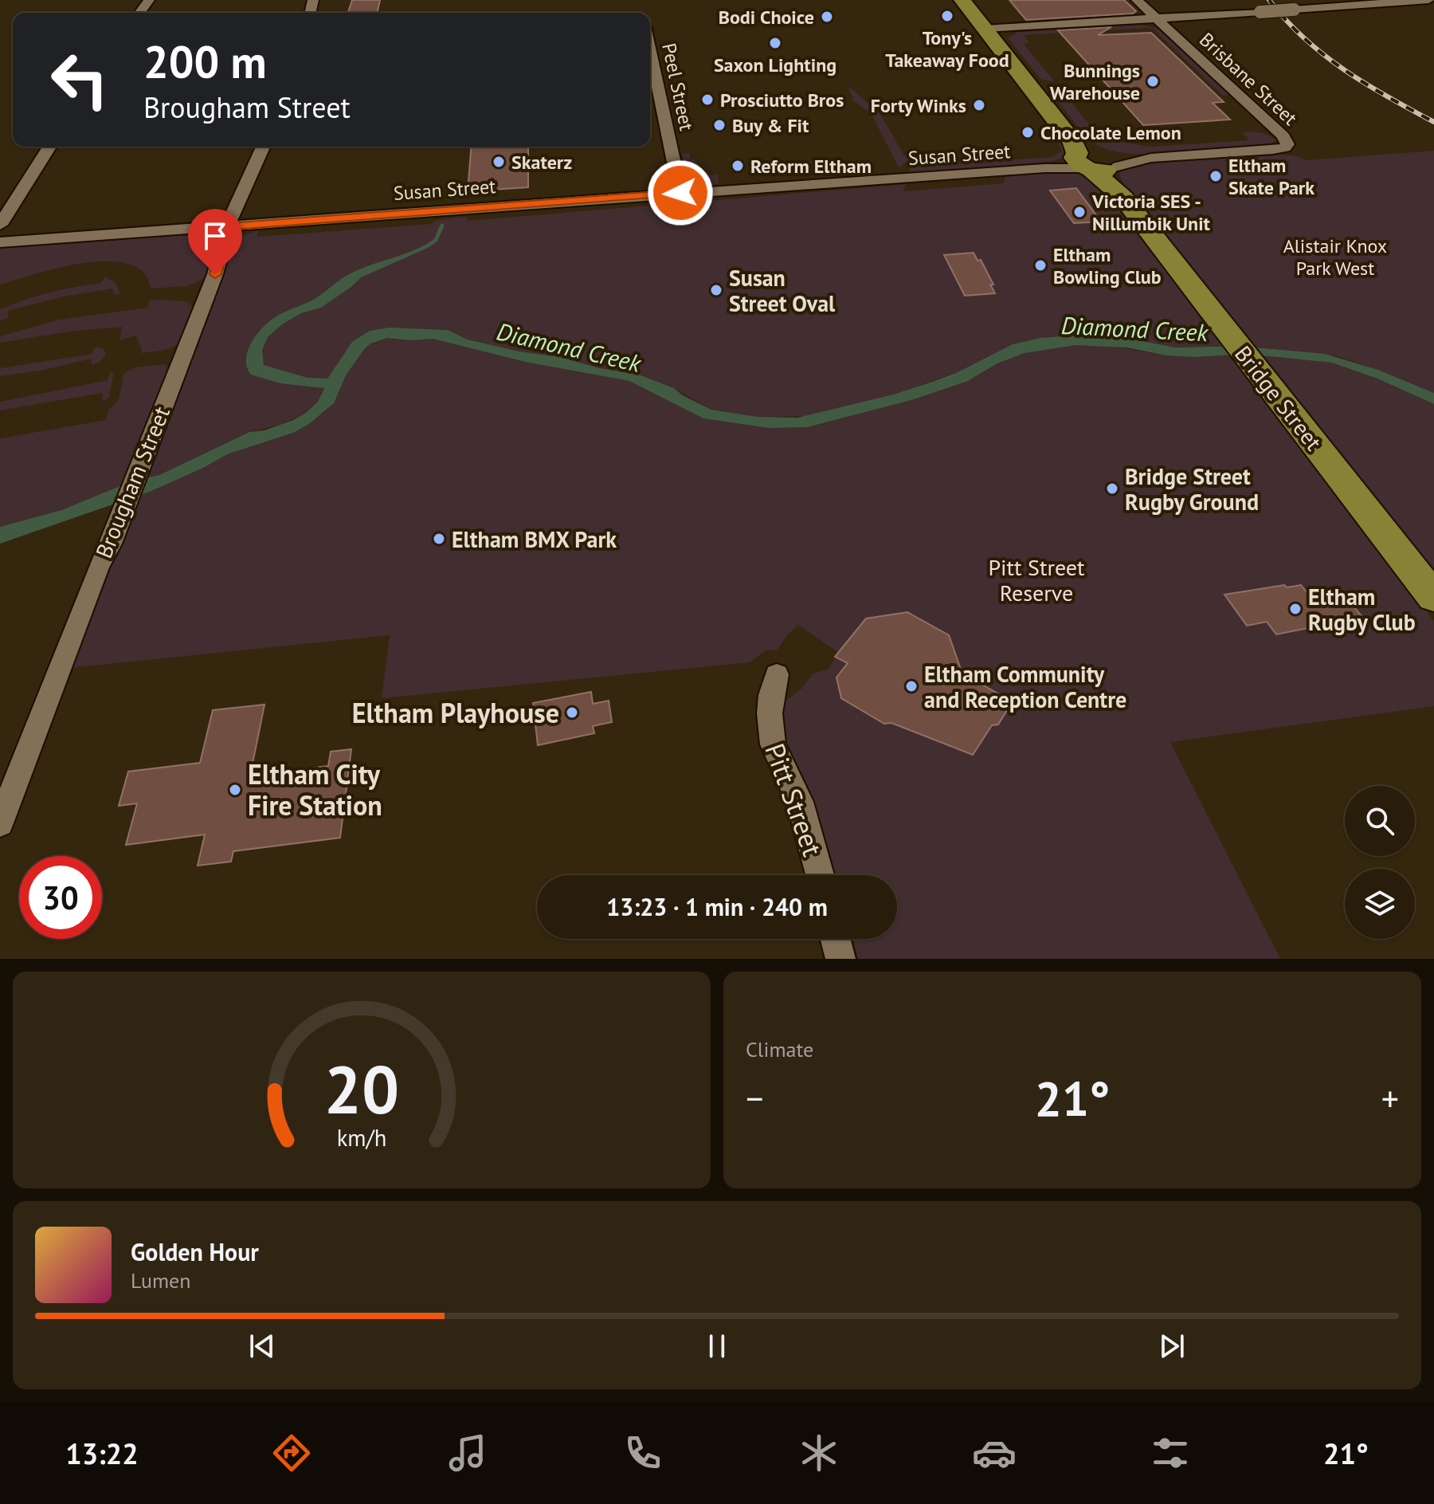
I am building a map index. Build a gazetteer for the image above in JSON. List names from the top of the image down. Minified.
{"streets":{"main road":["Bridge Street"],"street":["Brisbane Street","Peel Street","Susan Street","Brougham Street","Pitt Street"]},"crossings":[["Brisbane Street","Susan Street"],["Brisbane Street","Bridge Street"],["Peel Street","Susan Street"],["Susan Street","Bridge Street"],["Susan Street","Brougham Street"]],"water":["Diamond Creek"],"parks":["Alistair Knox Park West","Pitt Street Reserve"],"places":["Tony's Takeaway Food","Bodi Choice","Saxon Lighting","Bunnings Warehouse","Prosciutto Bros","Forty Winks","Buy & Fit","Chocolate Lemon","Skaterz","Reform Eltham","Eltham Skate Park","Victoria SES - Nillumbik Unit","Eltham Bowling Club","Susan Street Oval","Bridge Street Rugby Ground","Eltham BMX Park","Eltham Rugby Club","Eltham Community and Reception Centre","Eltham Playhouse","Eltham City Fire Station"],"page":{"turn":["200 m","Brougham Street"],"limit":"30","trip":"13:23 · 1 min · 240 m","tile":"Climate","heat":["−","21°","+"],"song":["Golden Hour","Lumen"],"tabs":["13:22","21°"],"gauge":["20","km/h"]}}
